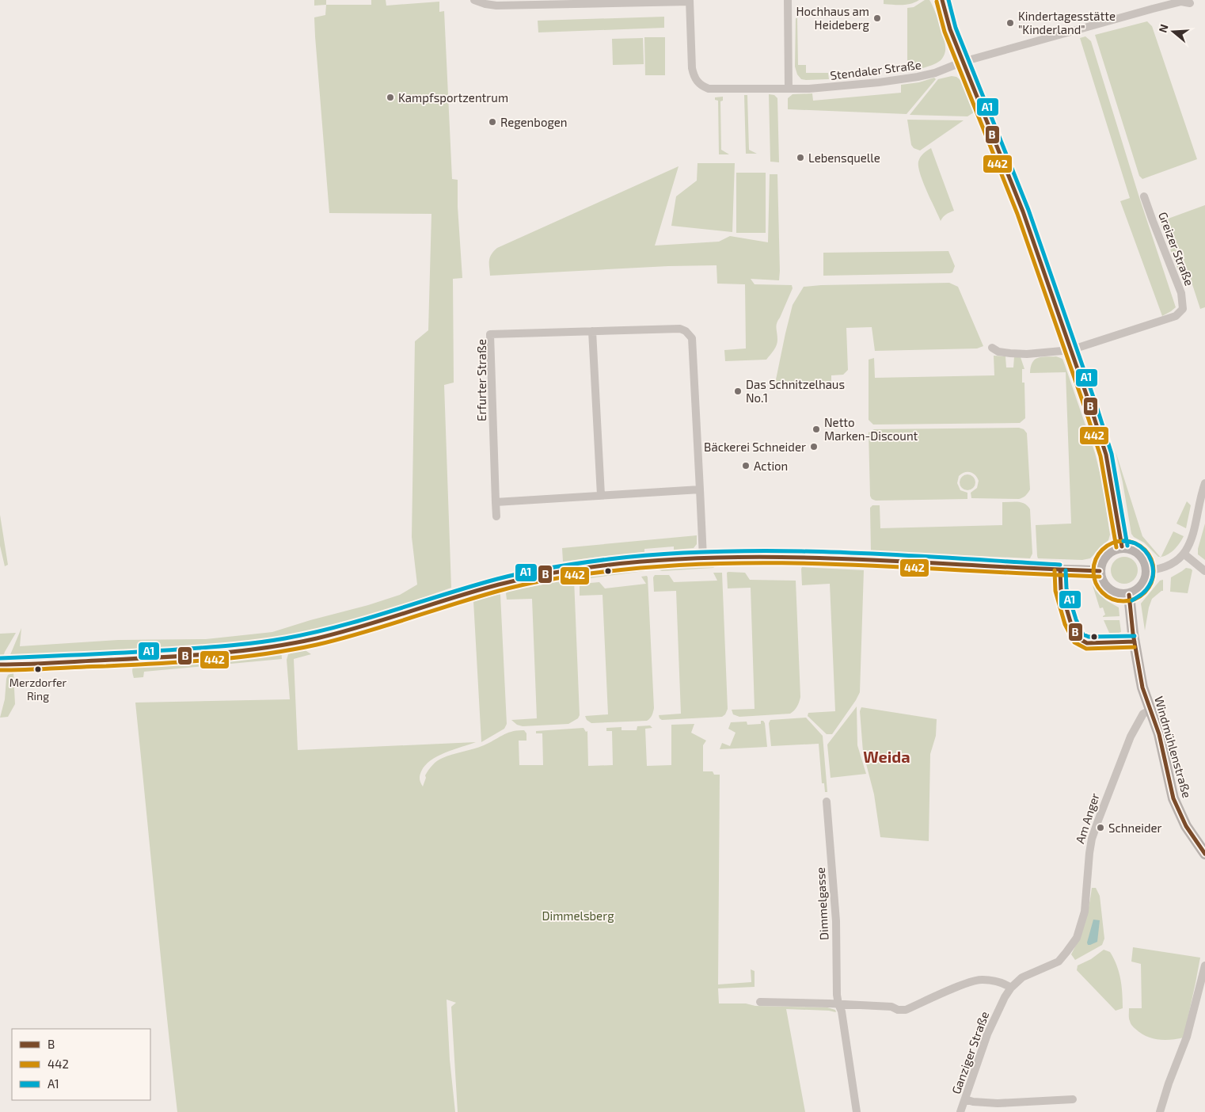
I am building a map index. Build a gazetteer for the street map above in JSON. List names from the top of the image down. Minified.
{"streets":{"street":["Stendaler Straße","Greizer Straße","Erfurter Straße","Windmühlenstraße","Am Anger","Dimmelgasse","Ganziger Straße"]},"crossings":[["Windmühlenstraße","Am Anger"],["Am Anger","Ganziger Straße"]],"districts":["Weida"],"parks":["Dimmelsberg"],"places":["Hochhaus am Heideberg","Kindertagesstätte \"Kinderland\"","Kampfsportzentrum","Regenbogen","Lebensquelle","Das Schnitzelhaus No.1","Netto Marken-Discount","Bäckerei Schneider","Action","Merzdorfer Ring","Schneider"],"lines":["transit line B","transit line A1","transit line 442"],"legend":["B","442","A1"],"north":"left"}
